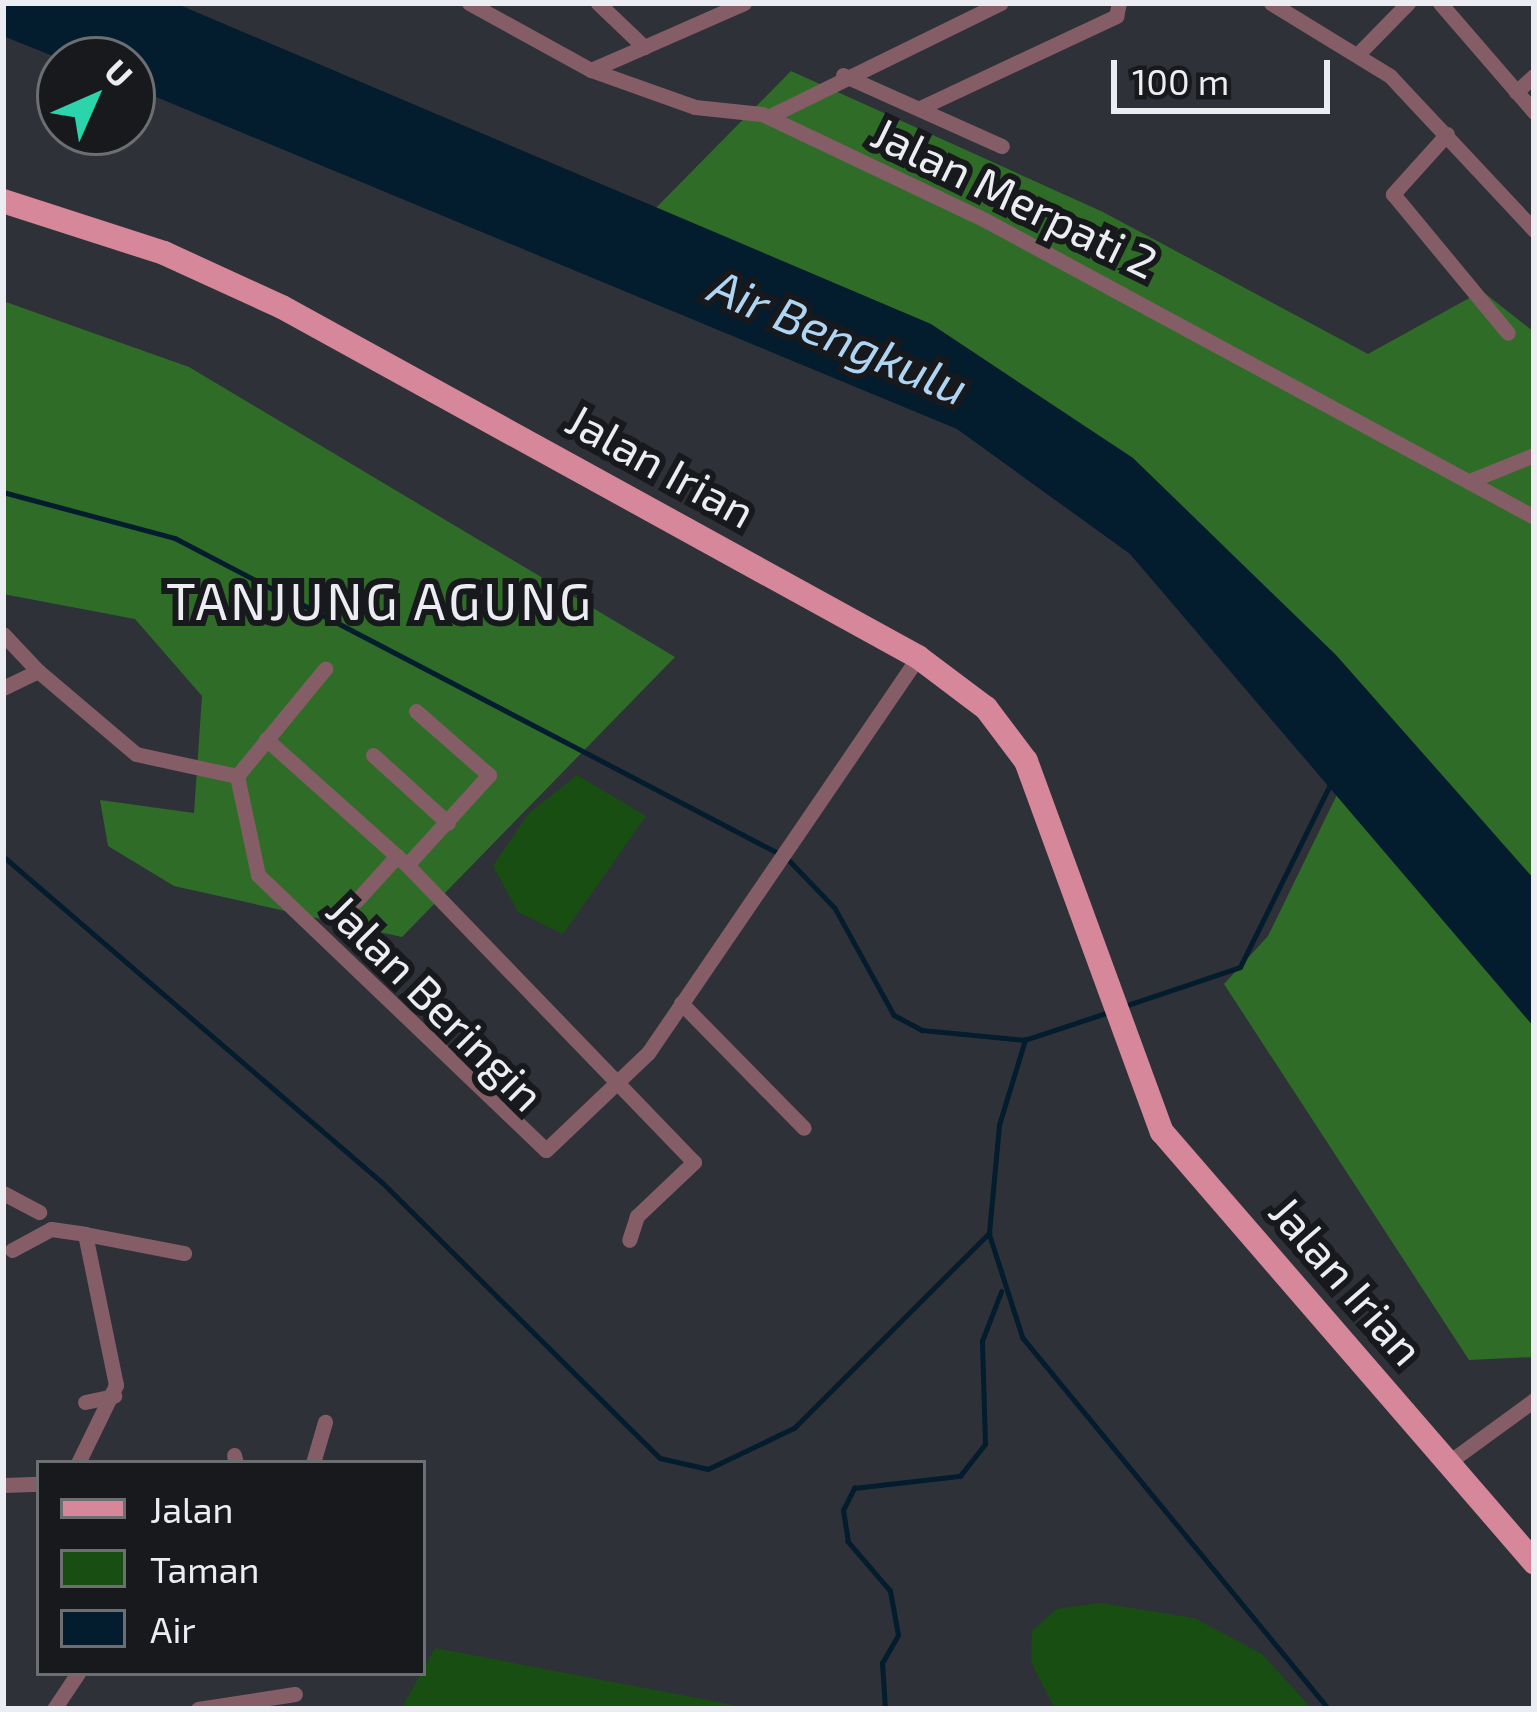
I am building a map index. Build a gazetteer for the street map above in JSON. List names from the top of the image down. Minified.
{"streets":{"main road":["Jalan Irian"],"street":["Jalan Merpati 2","Jalan Beringin"]},"crossings":[["Jalan Irian","Jalan Beringin"]],"districts":["TANJUNG AGUNG"],"water":["Air Bengkulu"],"legend":["Jalan","Taman","Air"],"scale_bar":"100 m","north":"top right"}
